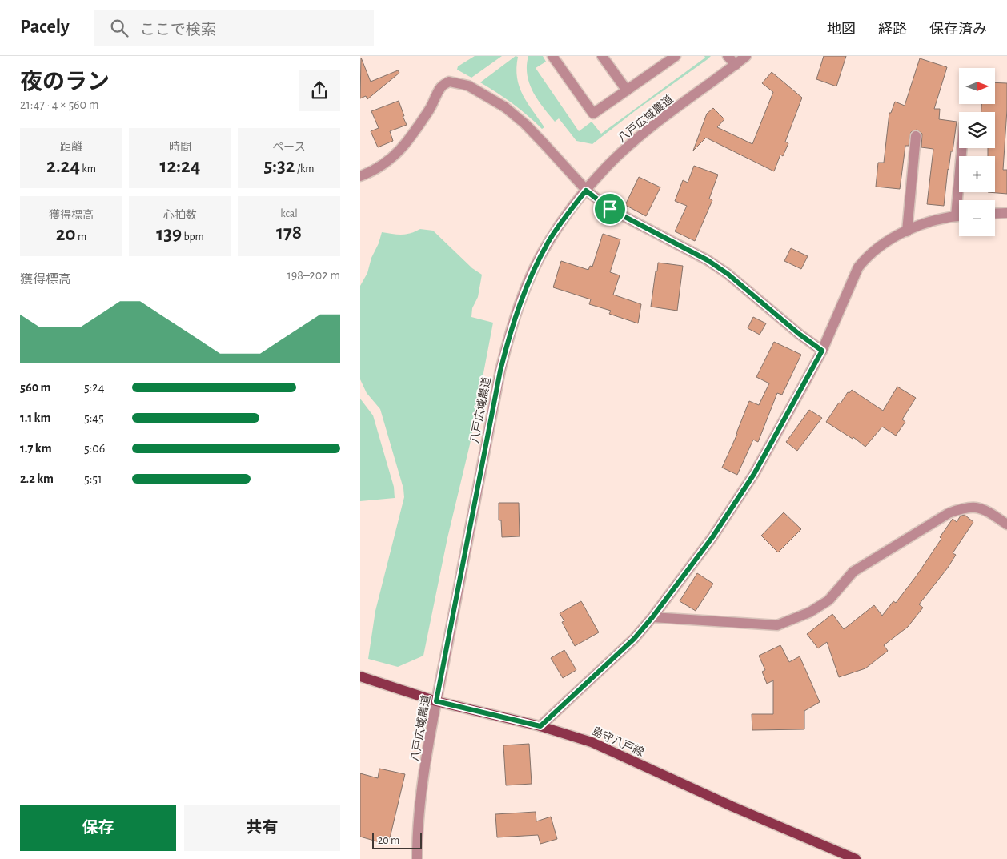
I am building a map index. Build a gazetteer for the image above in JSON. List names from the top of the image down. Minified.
{"streets":{"main road":["島守八戸線"],"street":["八戸広域農道"]},"crossings":[["八戸広域農道","島守八戸線"]],"scale_bar":"20 m","north":"right","page":{"header":"Pacely","search":"ここで検索","nav":["地図","経路","保存済み"],"heading":["夜のラン","21:47 · 4 × 560 m"],"map_buttons":["+","−"],"stats":[["距離","2.24 km"],["時間","12:24"],["ペース","5:32 /km"],["獲得標高","20 m"],["心拍数","139 bpm"],["kcal","178"]],"chart":["獲得標高","198–202 m"],"list":[{"name":"560 m","note":"5:24"},{"name":"1.1 km","note":"5:45"},{"name":"1.7 km","note":"5:06"},{"name":"2.2 km","note":"5:51"}],"buttons":["保存","共有"],"scale":"20 m"}}
